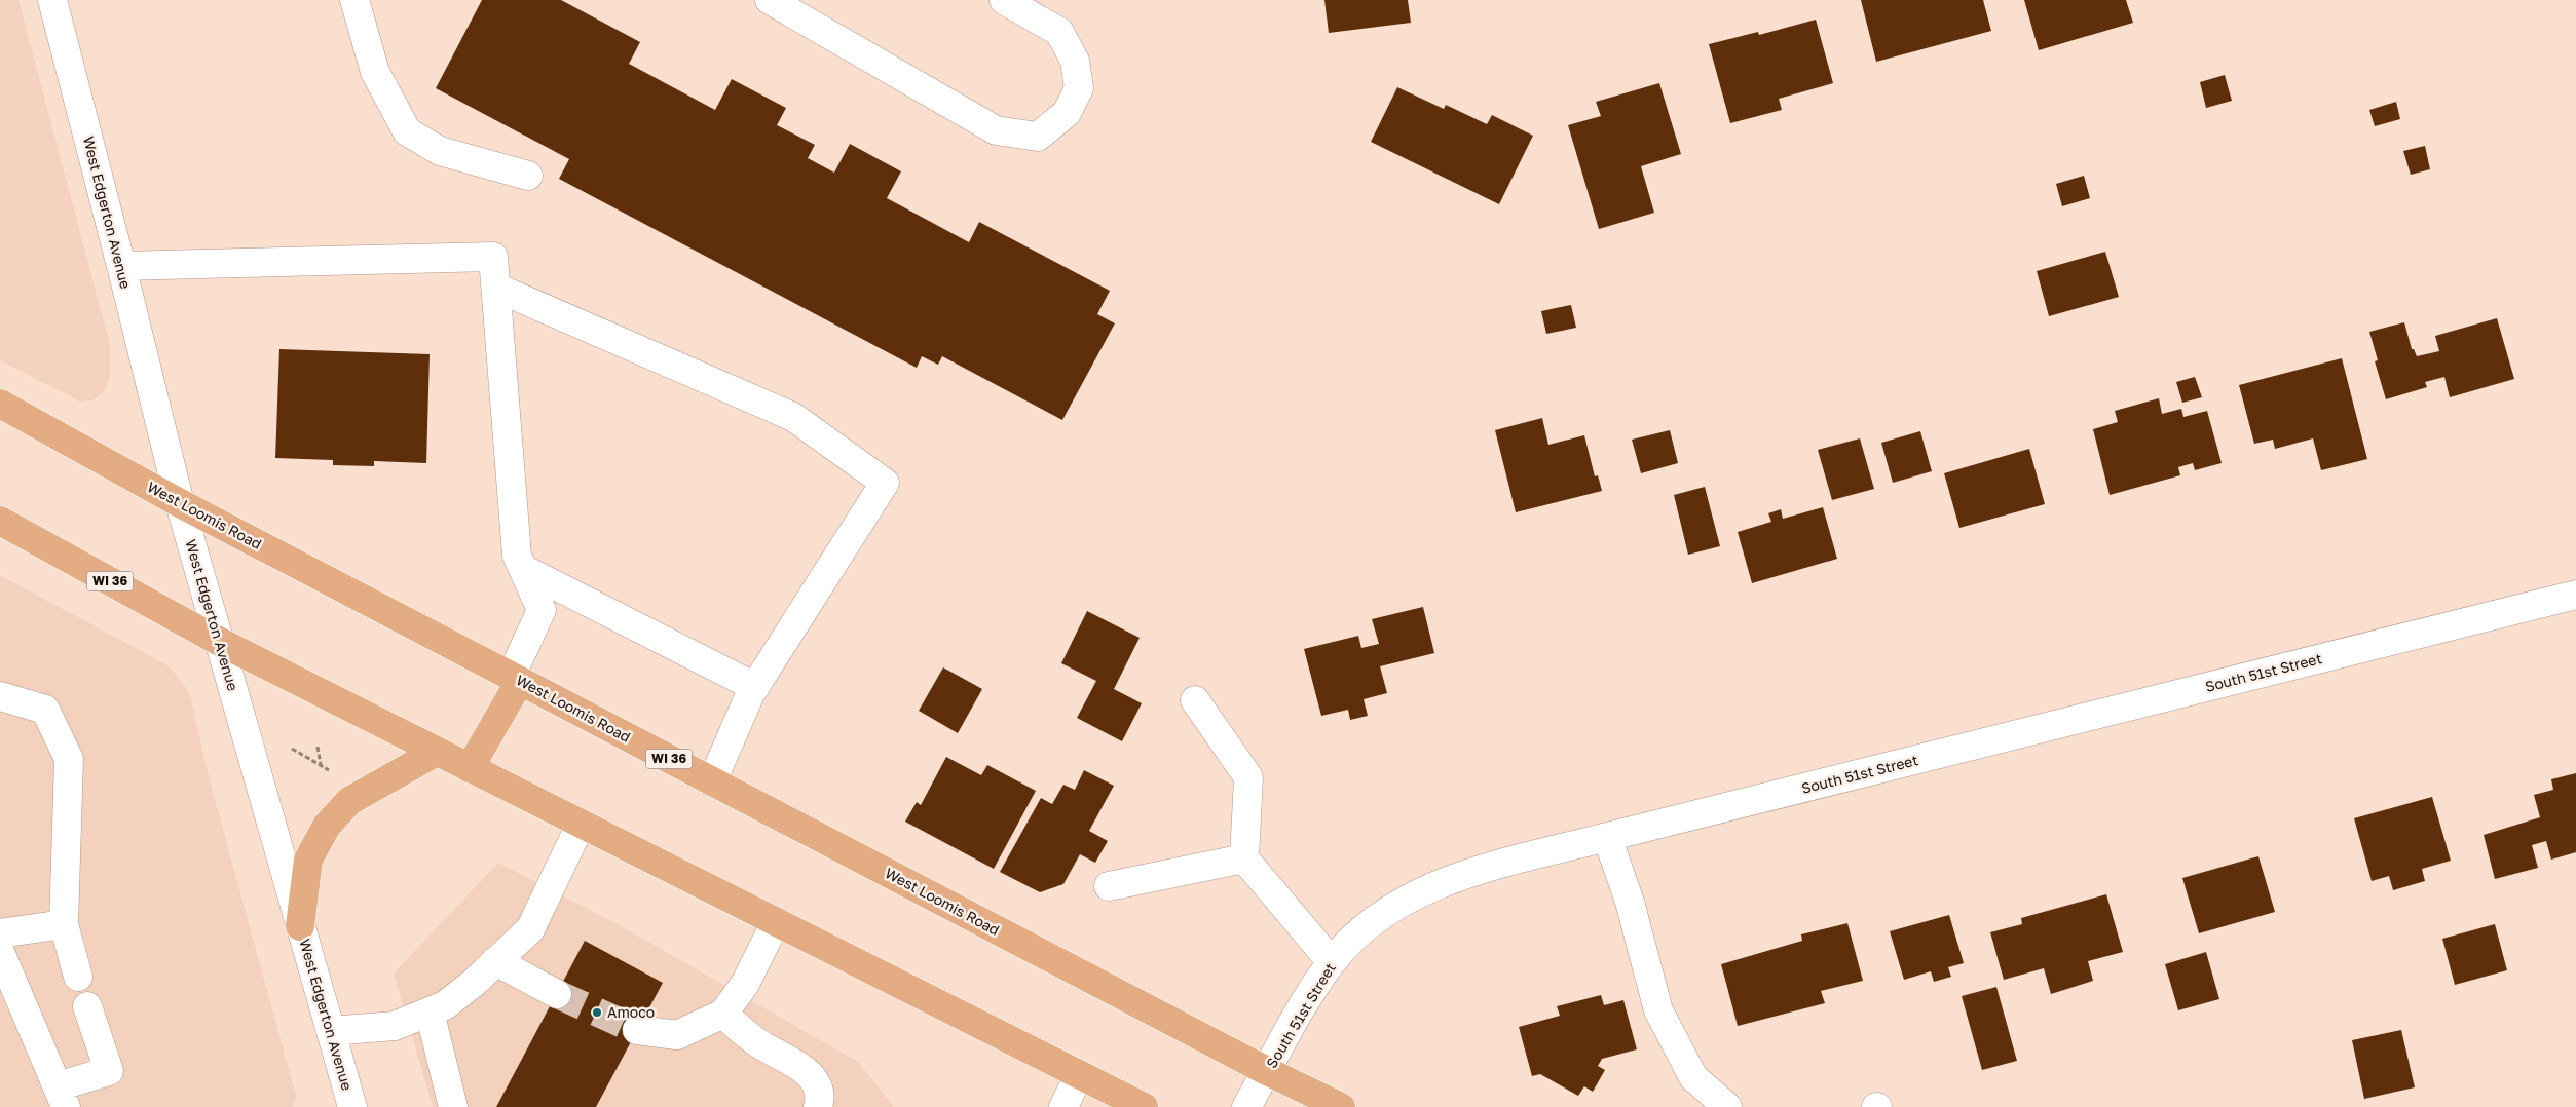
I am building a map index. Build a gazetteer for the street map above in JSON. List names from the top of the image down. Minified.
{"streets":{"main road":["West Loomis Road","WI 36"],"street":["West Edgerton Avenue","South 51st Street"]},"crossings":[["West Edgerton Avenue","West Loomis Road"],["West Edgerton Avenue","WI 36"],["West Loomis Road","South 51st Street"]],"places":["Amoco"]}
